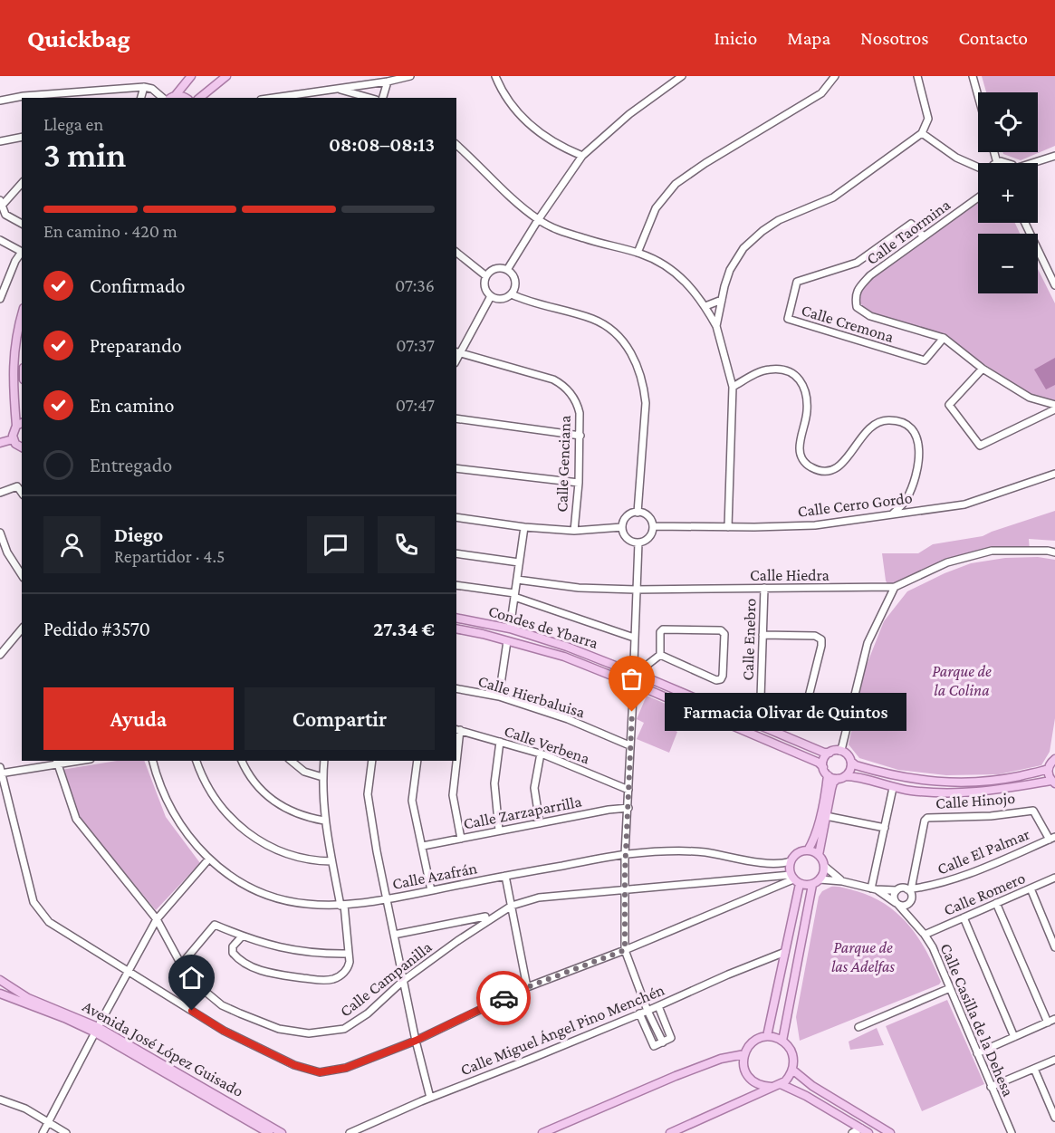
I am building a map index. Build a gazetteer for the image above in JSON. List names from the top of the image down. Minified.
{"streets":{"main road":["Condes de Ybarra","Avenida José López Guisado"],"street":["Calle Taormina","Calle Cremona","Calle Genciana","Calle Cerro Gordo","Calle Hiedra","Calle Enebro","Calle Hierbaluisa","Calle Verbena","Calle Hinojo","Calle Zarzaparrilla","Calle El Palmar","Calle Azafrán","Calle Romero","Calle Campanilla","Calle Casilla de la Dehesa","Calle Miguel Ángel Pino Menchén"]},"crossings":[["Calle Taormina","Calle Cremona"],["Calle Genciana","Calle Cerro Gordo"],["Calle Hiedra","Calle Enebro"],["Calle Hinojo","Calle El Palmar"],["Calle Hinojo","Calle Casilla de la Dehesa"],["Calle El Palmar","Calle Casilla de la Dehesa"],["Calle Azafrán","Calle Campanilla"],["Calle Romero","Calle Casilla de la Dehesa"]],"parks":["Parque de la Colina","Parque de las Adelfas"],"places":["Farmacia Olivar de Quintos"],"page":{"header":"Quickbag","nav":["Inicio","Mapa","Nosotros","Contacto"],"map_buttons":["+","−"],"heading":["3 min","Llega en","08:08–08:13"],"panel":["Diego","Repartidor · 4.5","Pedido #3570","27.34 €"],"bar":"En camino · 420 m","list":[["Confirmado","07:36"],["Preparando","07:37"],["En camino","07:47"],"Entregado"],"buttons":["Ayuda","Compartir"],"bubble":"Farmacia Olivar de Quintos"}}
